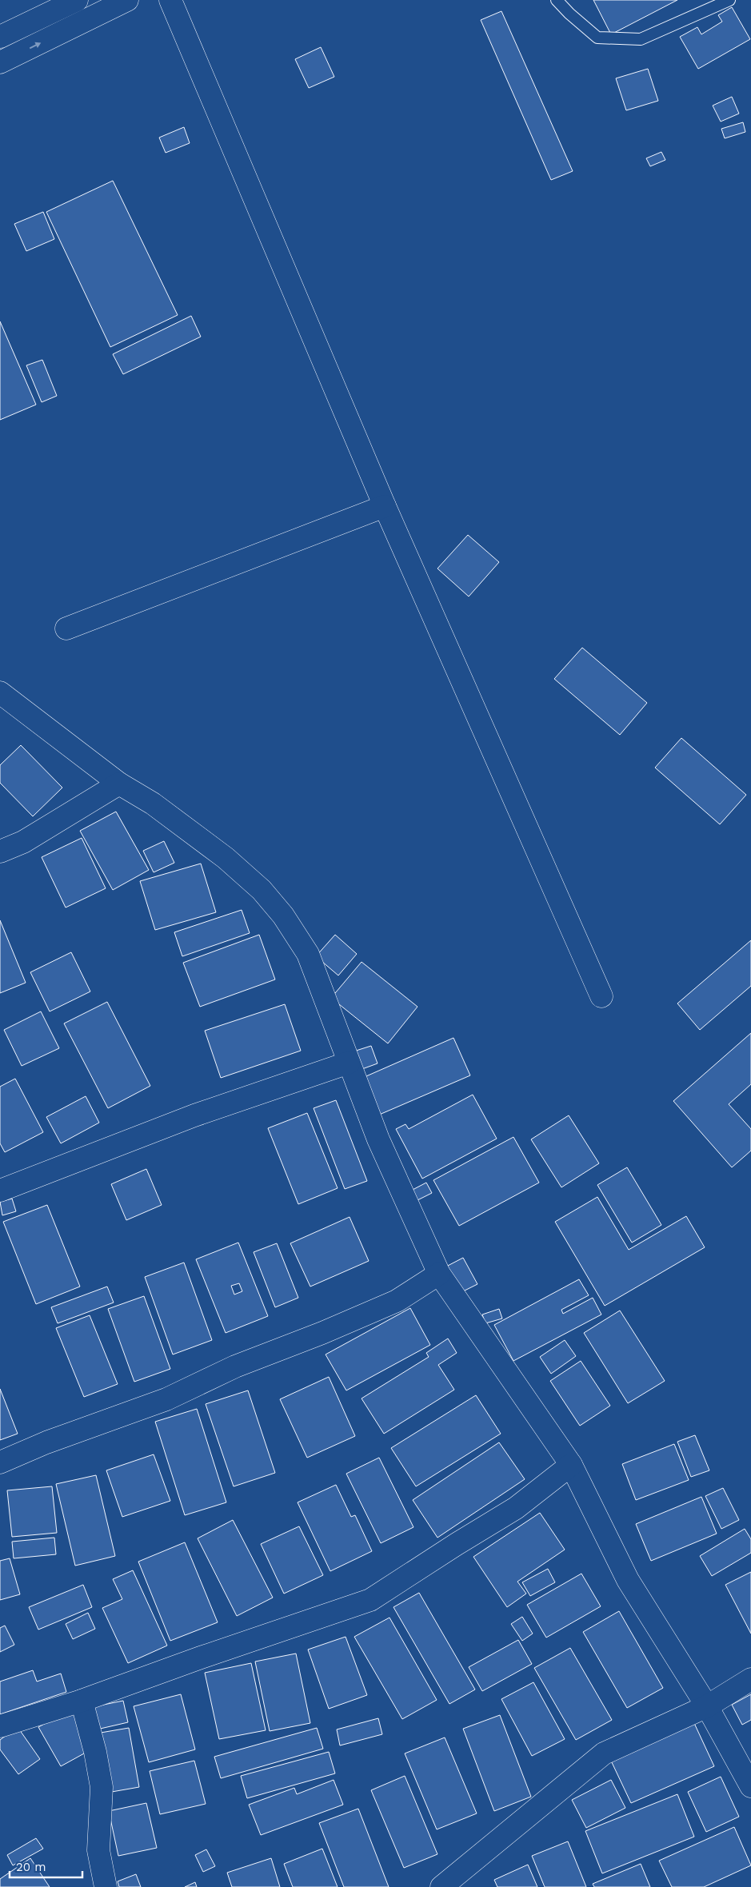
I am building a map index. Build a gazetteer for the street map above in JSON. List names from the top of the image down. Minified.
{"scale_bar":"20 m"}
